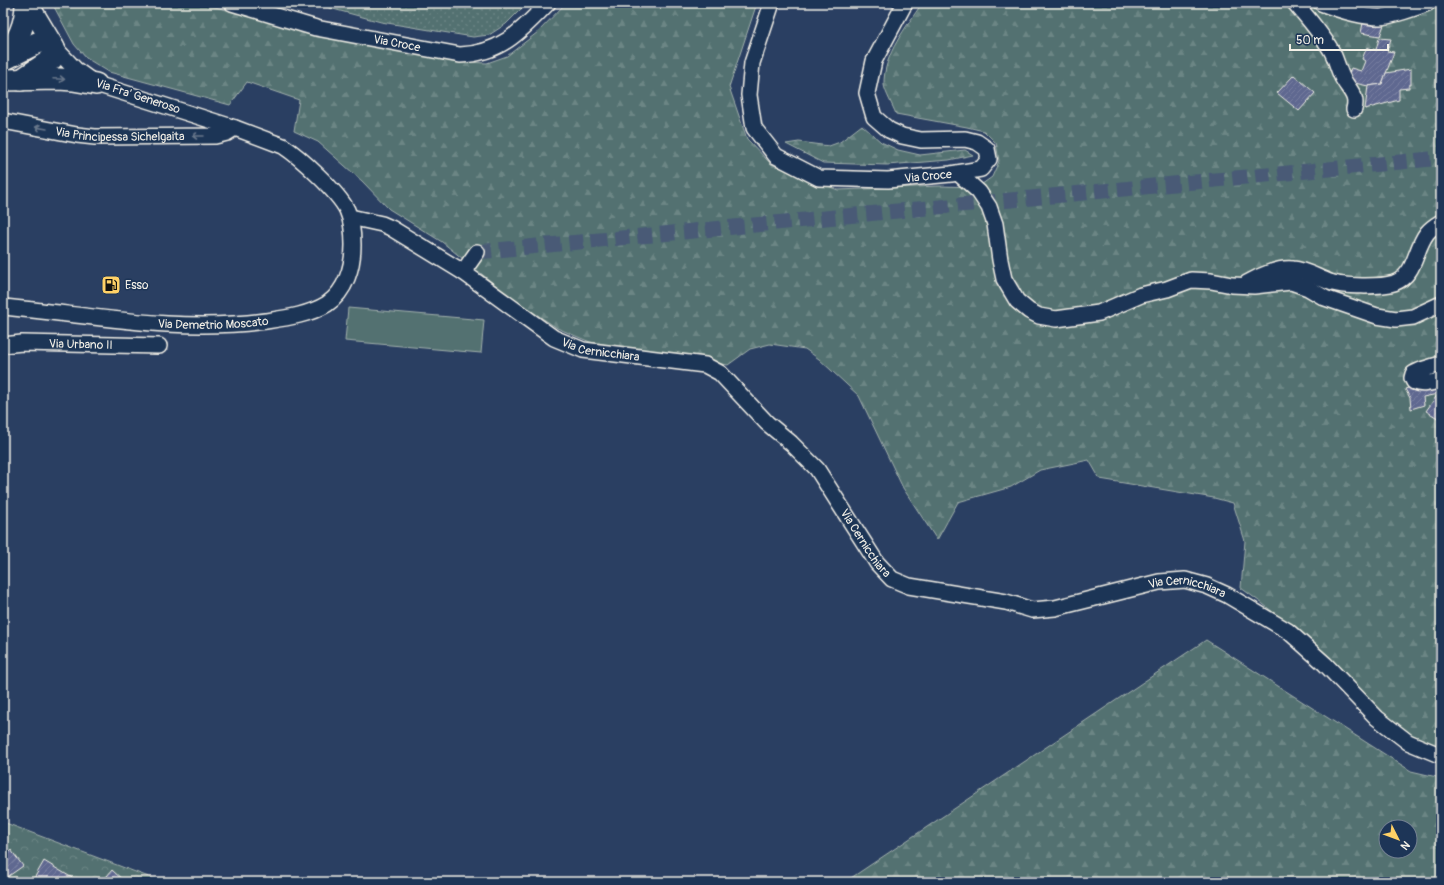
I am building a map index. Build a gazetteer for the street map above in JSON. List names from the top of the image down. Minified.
{"streets":{"main road":["Via Fra' Generoso"],"street":["Via Croce","Via Principessa Sichelgaita","Via Demetrio Moscato","Via Urbano II","Via Cernicchiara"]},"crossings":[["Via Fra' Generoso","Via Principessa Sichelgaita"],["Via Fra' Generoso","Via Demetrio Moscato"],["Via Fra' Generoso","Via Cernicchiara"],["Via Demetrio Moscato","Via Cernicchiara"]],"one_way":["Via Principessa Sichelgaita"],"places":{"fuel station":["Esso"]},"scale_bar":"50 m","north":"bottom right"}
